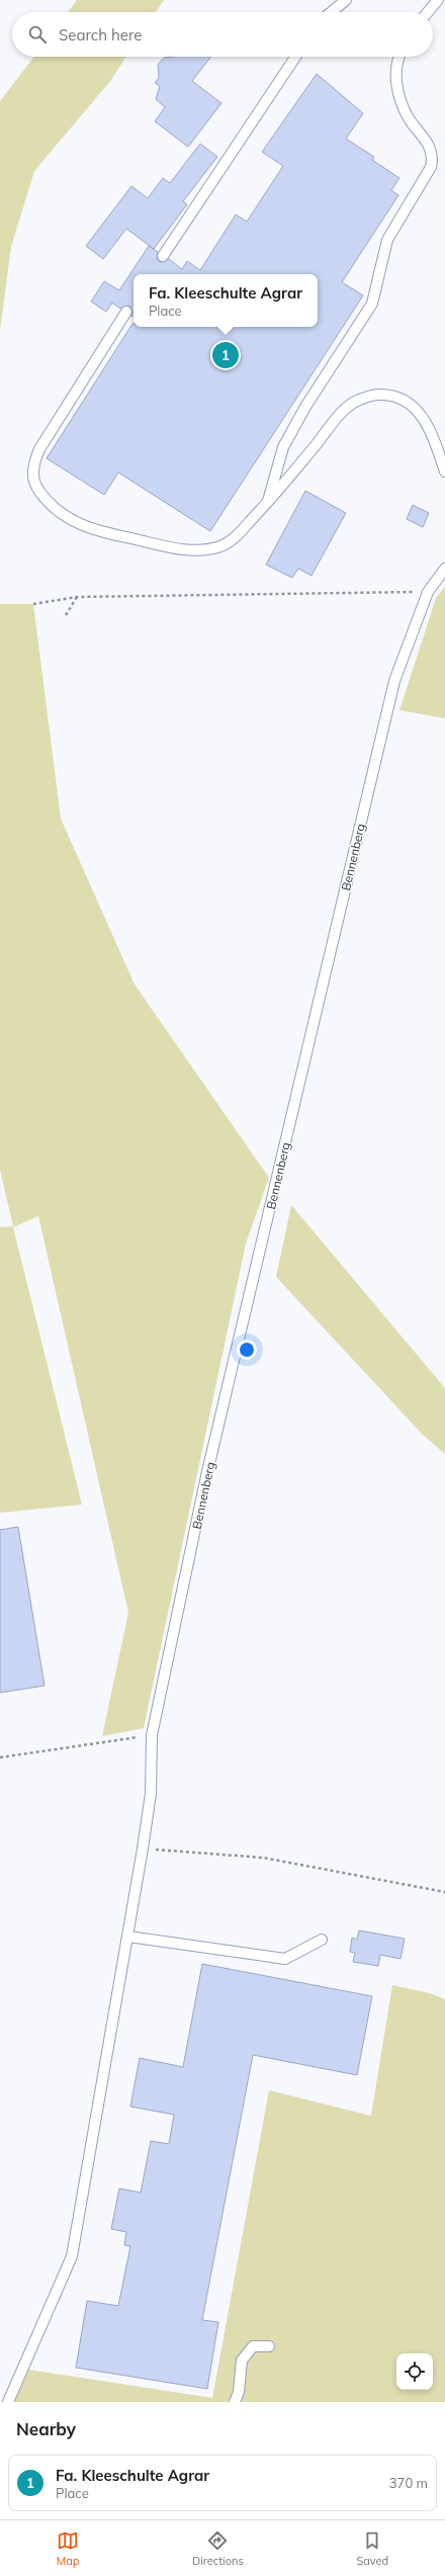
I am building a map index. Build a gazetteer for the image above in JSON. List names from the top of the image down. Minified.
{"streets":{"lane":["Bennenberg"]},"page":{"search":"Search here","popup":["Fa. Kleeschulte Agrar","Place"],"pins":"1","heading":"Nearby","list":[{"mark":"1","name":"Fa. Kleeschulte Agrar","note":"Place","value":"370 m"}],"nav":["Map","Directions","Saved"]}}
